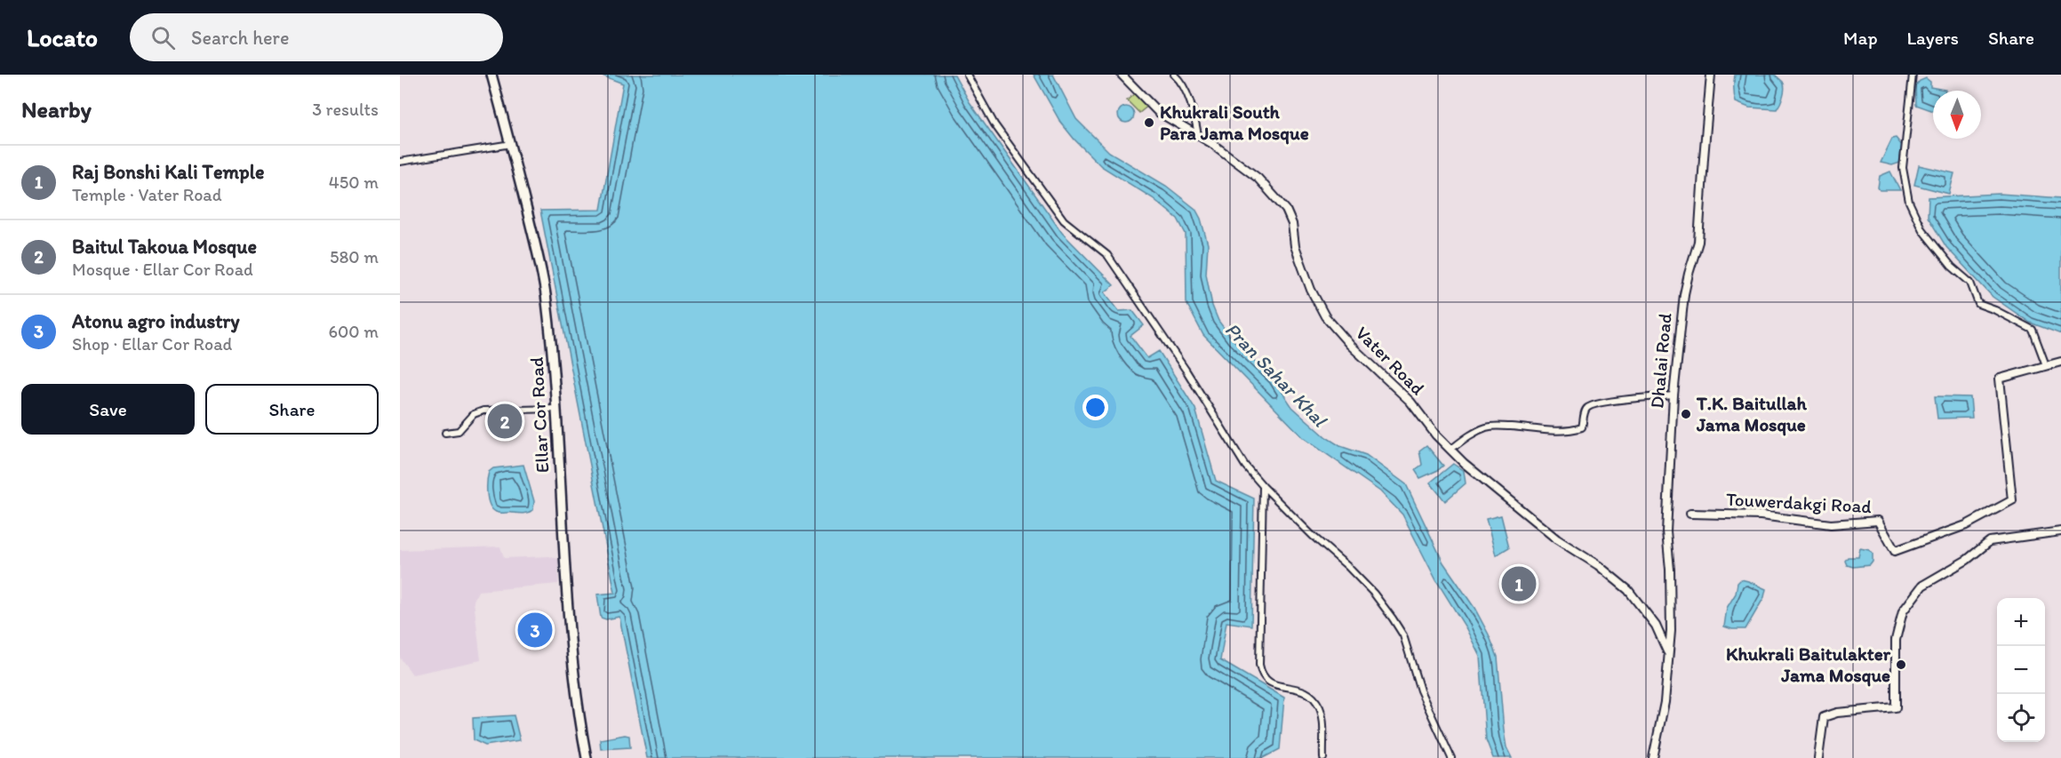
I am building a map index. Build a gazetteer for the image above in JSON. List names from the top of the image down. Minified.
{"streets":{"main road":["Ellar Cor Road"],"street":["Vater Road","Dhalai Road","Touwerdakgi Road"]},"crossings":[["Vater Road","Dhalai Road"]],"water":["Pran Sahar Khal"],"places":["Khukrali South Para Jama Mosque","T.K. Baitullah Jama Mosque","Khukrali Baitulakter Jama Mosque"],"north":"bottom","page":{"header":"Locato","search":"Search here","nav":["Map","Layers","Share"],"heading":["Nearby","3 results"],"list":[{"mark":"1","name":"Raj Bonshi Kali Temple","note":"Temple · Vater Road","value":"450 m"},{"mark":"2","name":"Baitul Takoua Mosque","note":"Mosque · Ellar Cor Road","value":"580 m"},{"mark":"3","name":"Atonu agro industry","note":"Shop · Ellar Cor Road","value":"600 m"}],"buttons":["Save","Share"],"pins":["2","1","3"],"map_buttons":["+","−"]}}
